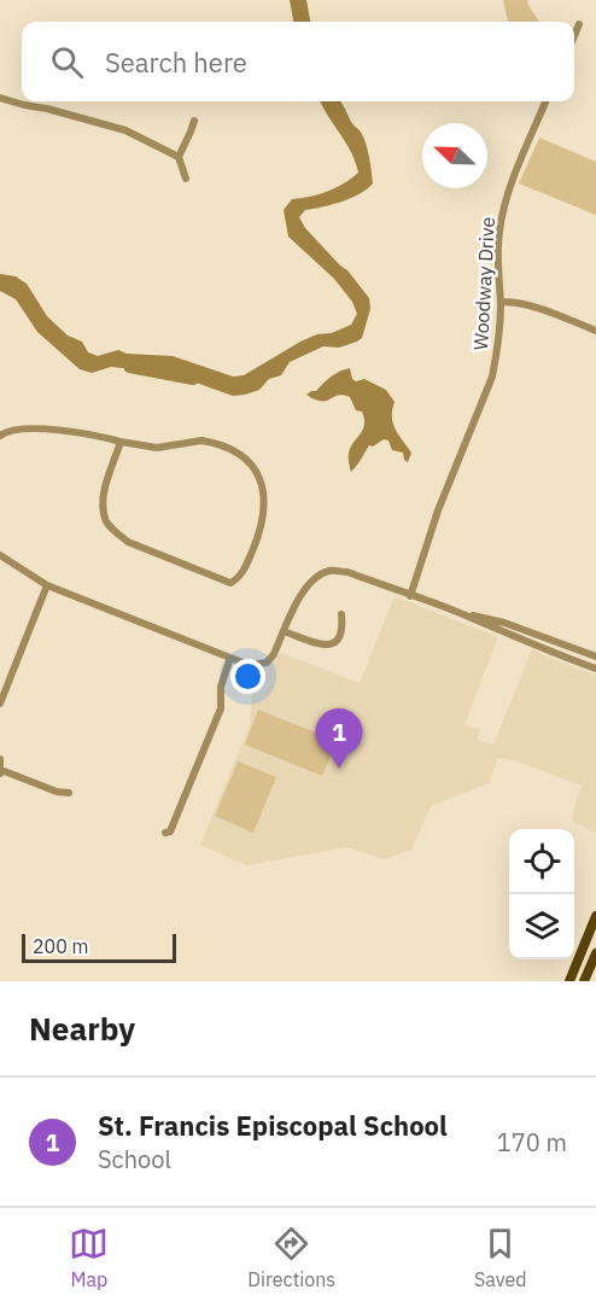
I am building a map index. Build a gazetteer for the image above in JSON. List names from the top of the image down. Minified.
{"streets":{"street":["Woodway Drive"]},"scale_bar":"200 m","north":"top left","page":{"search":"Search here","pins":"1","scale":"200 m","heading":"Nearby","list":[{"mark":"1","name":"St. Francis Episcopal School","note":"School","value":"170 m"}],"nav":["Map","Directions","Saved"]}}
